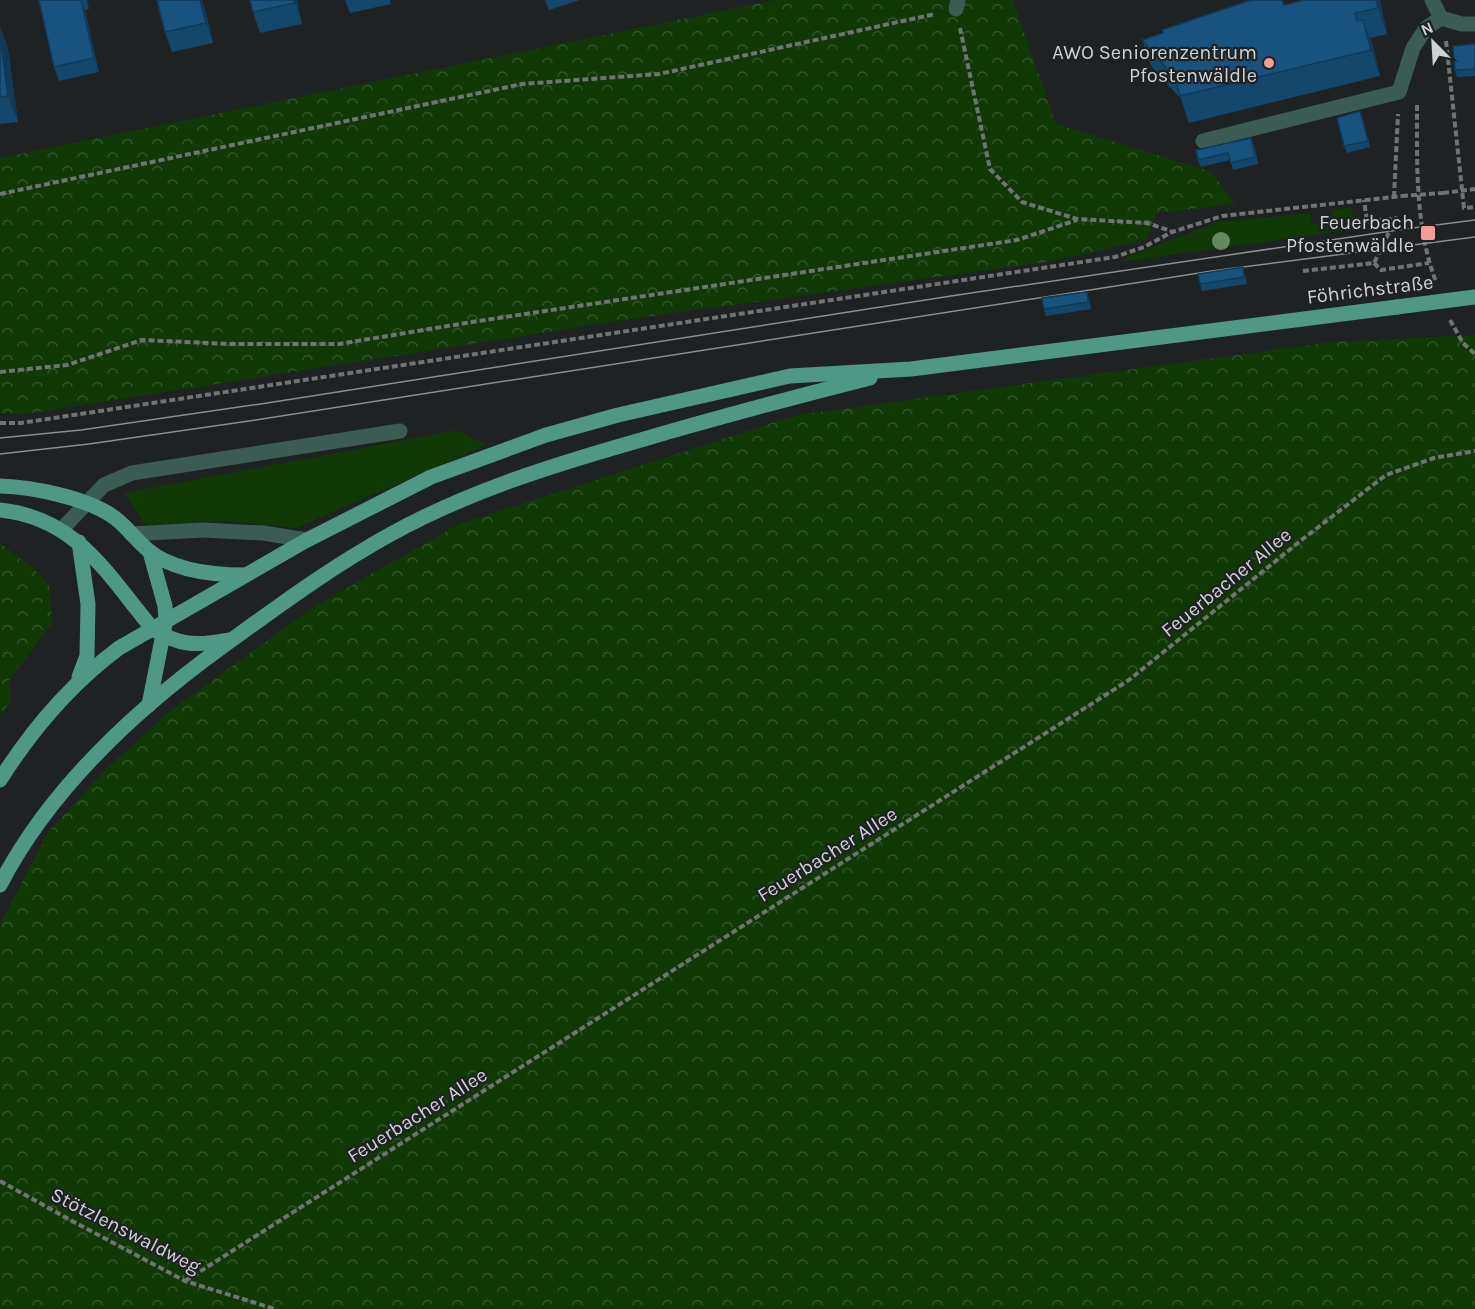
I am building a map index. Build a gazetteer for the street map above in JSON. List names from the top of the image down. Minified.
{"streets":{"main road":["Föhrichstraße"],"path":["Feuerbacher Allee","Stötzlenswaldweg"]},"crossings":[["Feuerbacher Allee","Stötzlenswaldweg"]],"places":{"other":["AWO Seniorenzentrum Pfostenwäldle"],"transit":["Feuerbach Pfostenwäldle"]},"north":"top left"}
